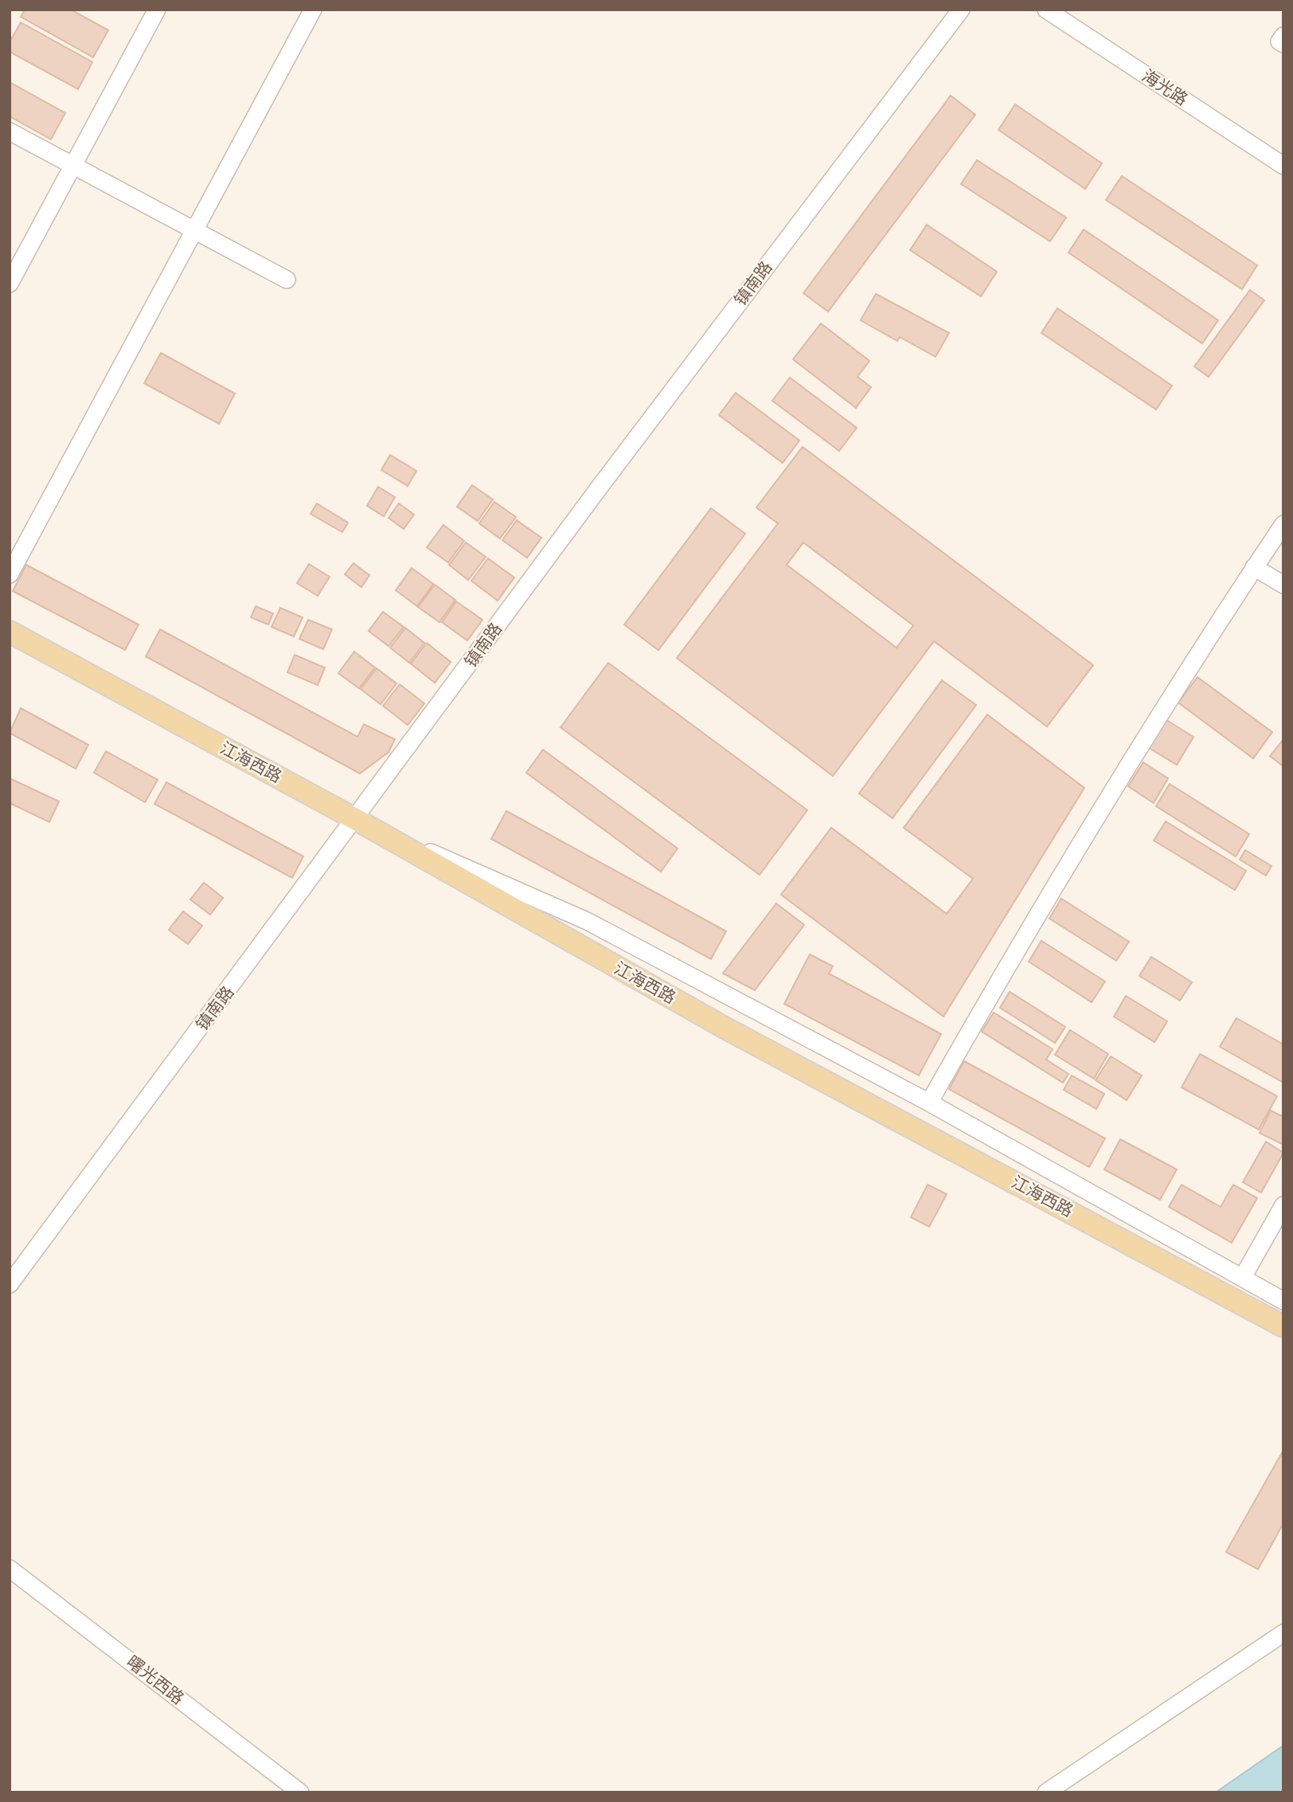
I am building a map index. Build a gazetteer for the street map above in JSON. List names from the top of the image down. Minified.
{"streets":{"main road":["江海西路"],"street":["海光路","镇南路","曙光西路"]},"crossings":[["镇南路","江海西路"]]}
